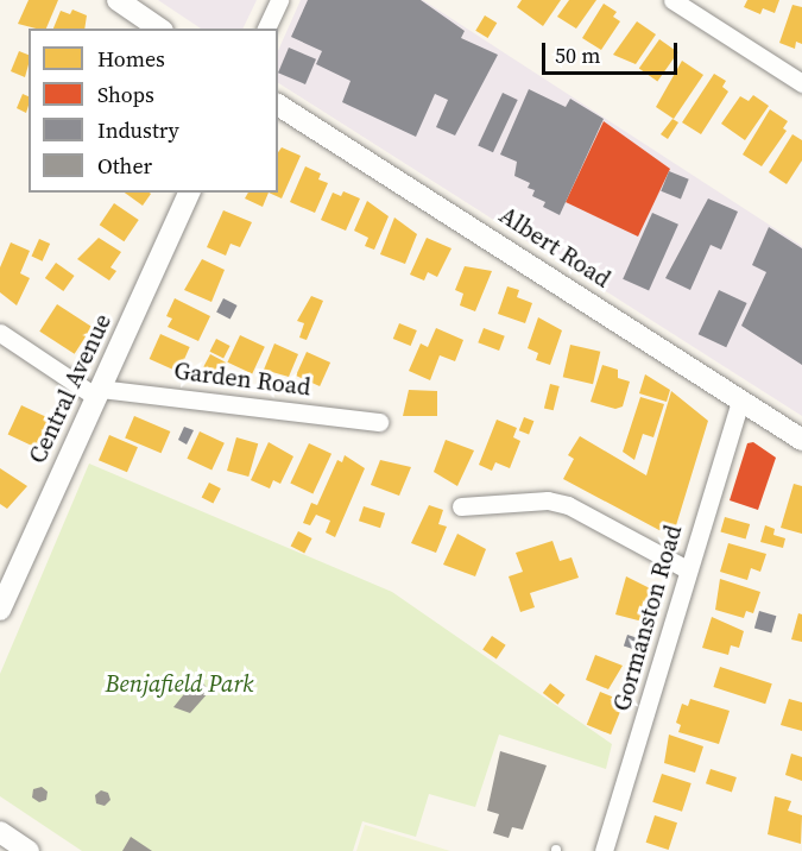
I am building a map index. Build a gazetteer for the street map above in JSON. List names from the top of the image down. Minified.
{"streets":{"street":["Albert Road","Garden Road","Central Avenue","Gormanston Road"]},"crossings":[["Albert Road","Gormanston Road"],["Garden Road","Central Avenue"]],"parks":["Benjafield Park"],"legend":["Homes","Shops","Industry","Other"],"scale_bar":"50 m"}
